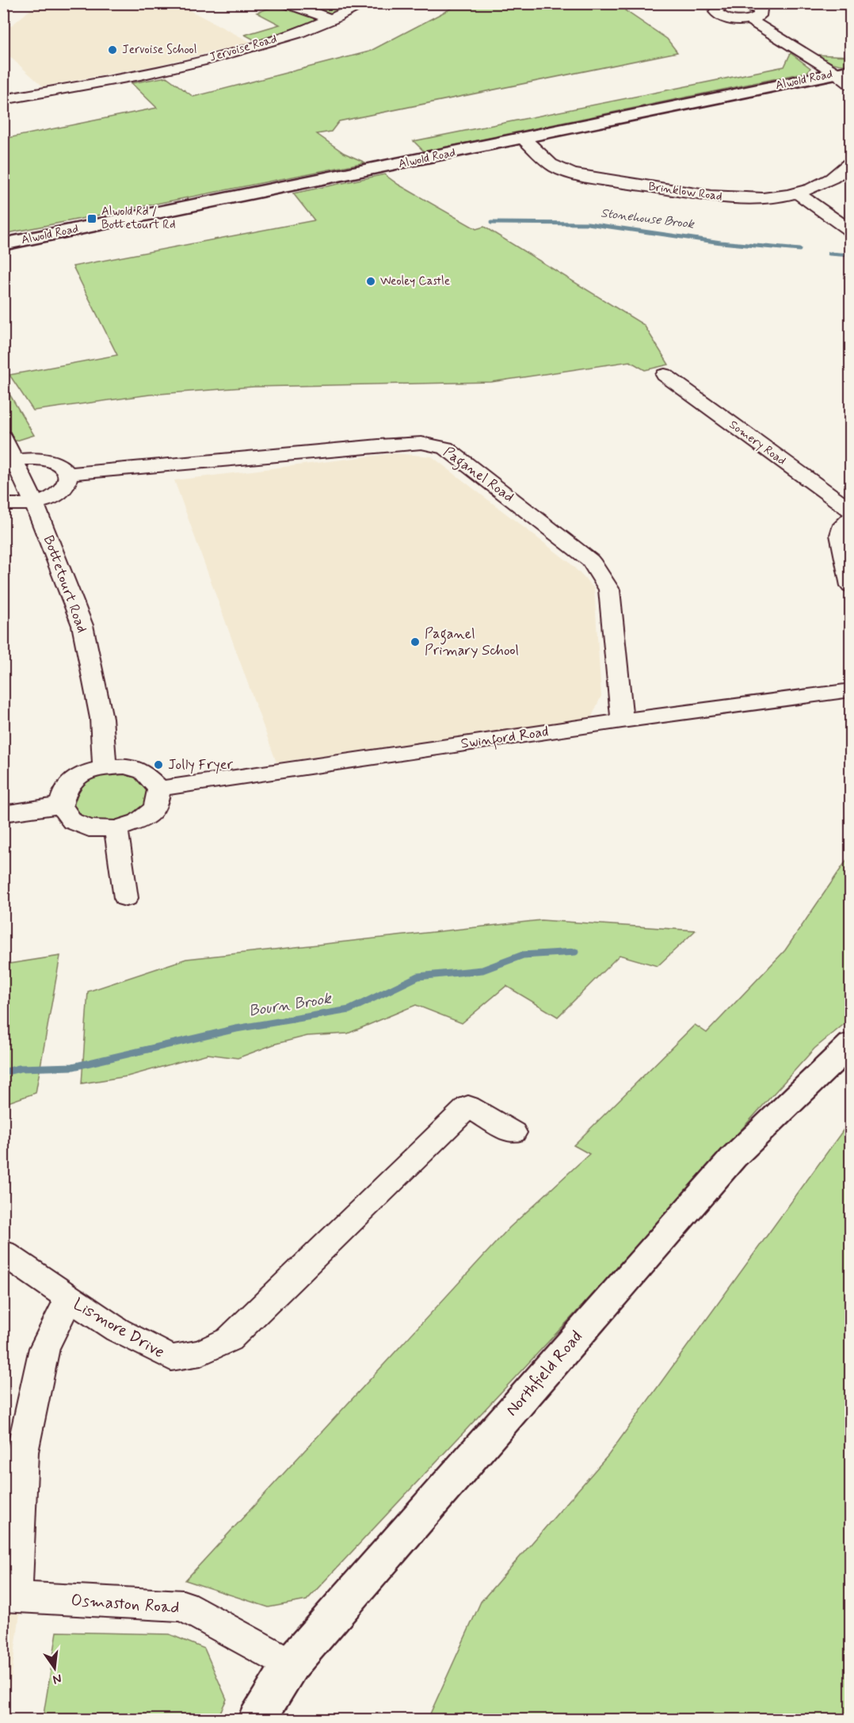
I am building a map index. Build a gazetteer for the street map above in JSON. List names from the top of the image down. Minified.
{"streets":{"street":["Jervoise Road","Alwold Road","Brinklow Road","Somery Road","Paganel Road","Bottetourt Road","Swinford Road","Lismore Drive","Northfield Road","Osmaston Road"]},"crossings":[["Alwold Road","Brinklow Road"],["Paganel Road","Swinford Road"],["Bottetourt Road","Swinford Road"],["Lismore Drive","Osmaston Road"],["Northfield Road","Osmaston Road"]],"water":["Stonehouse Brook","Bourn Brook"],"places":{"other":["Jervoise School","Weoley Castle","Paganel Primary School","Jolly Fryer"],"transit":["Alwold Rd / Bottetourt Rd"]},"north":"bottom"}
